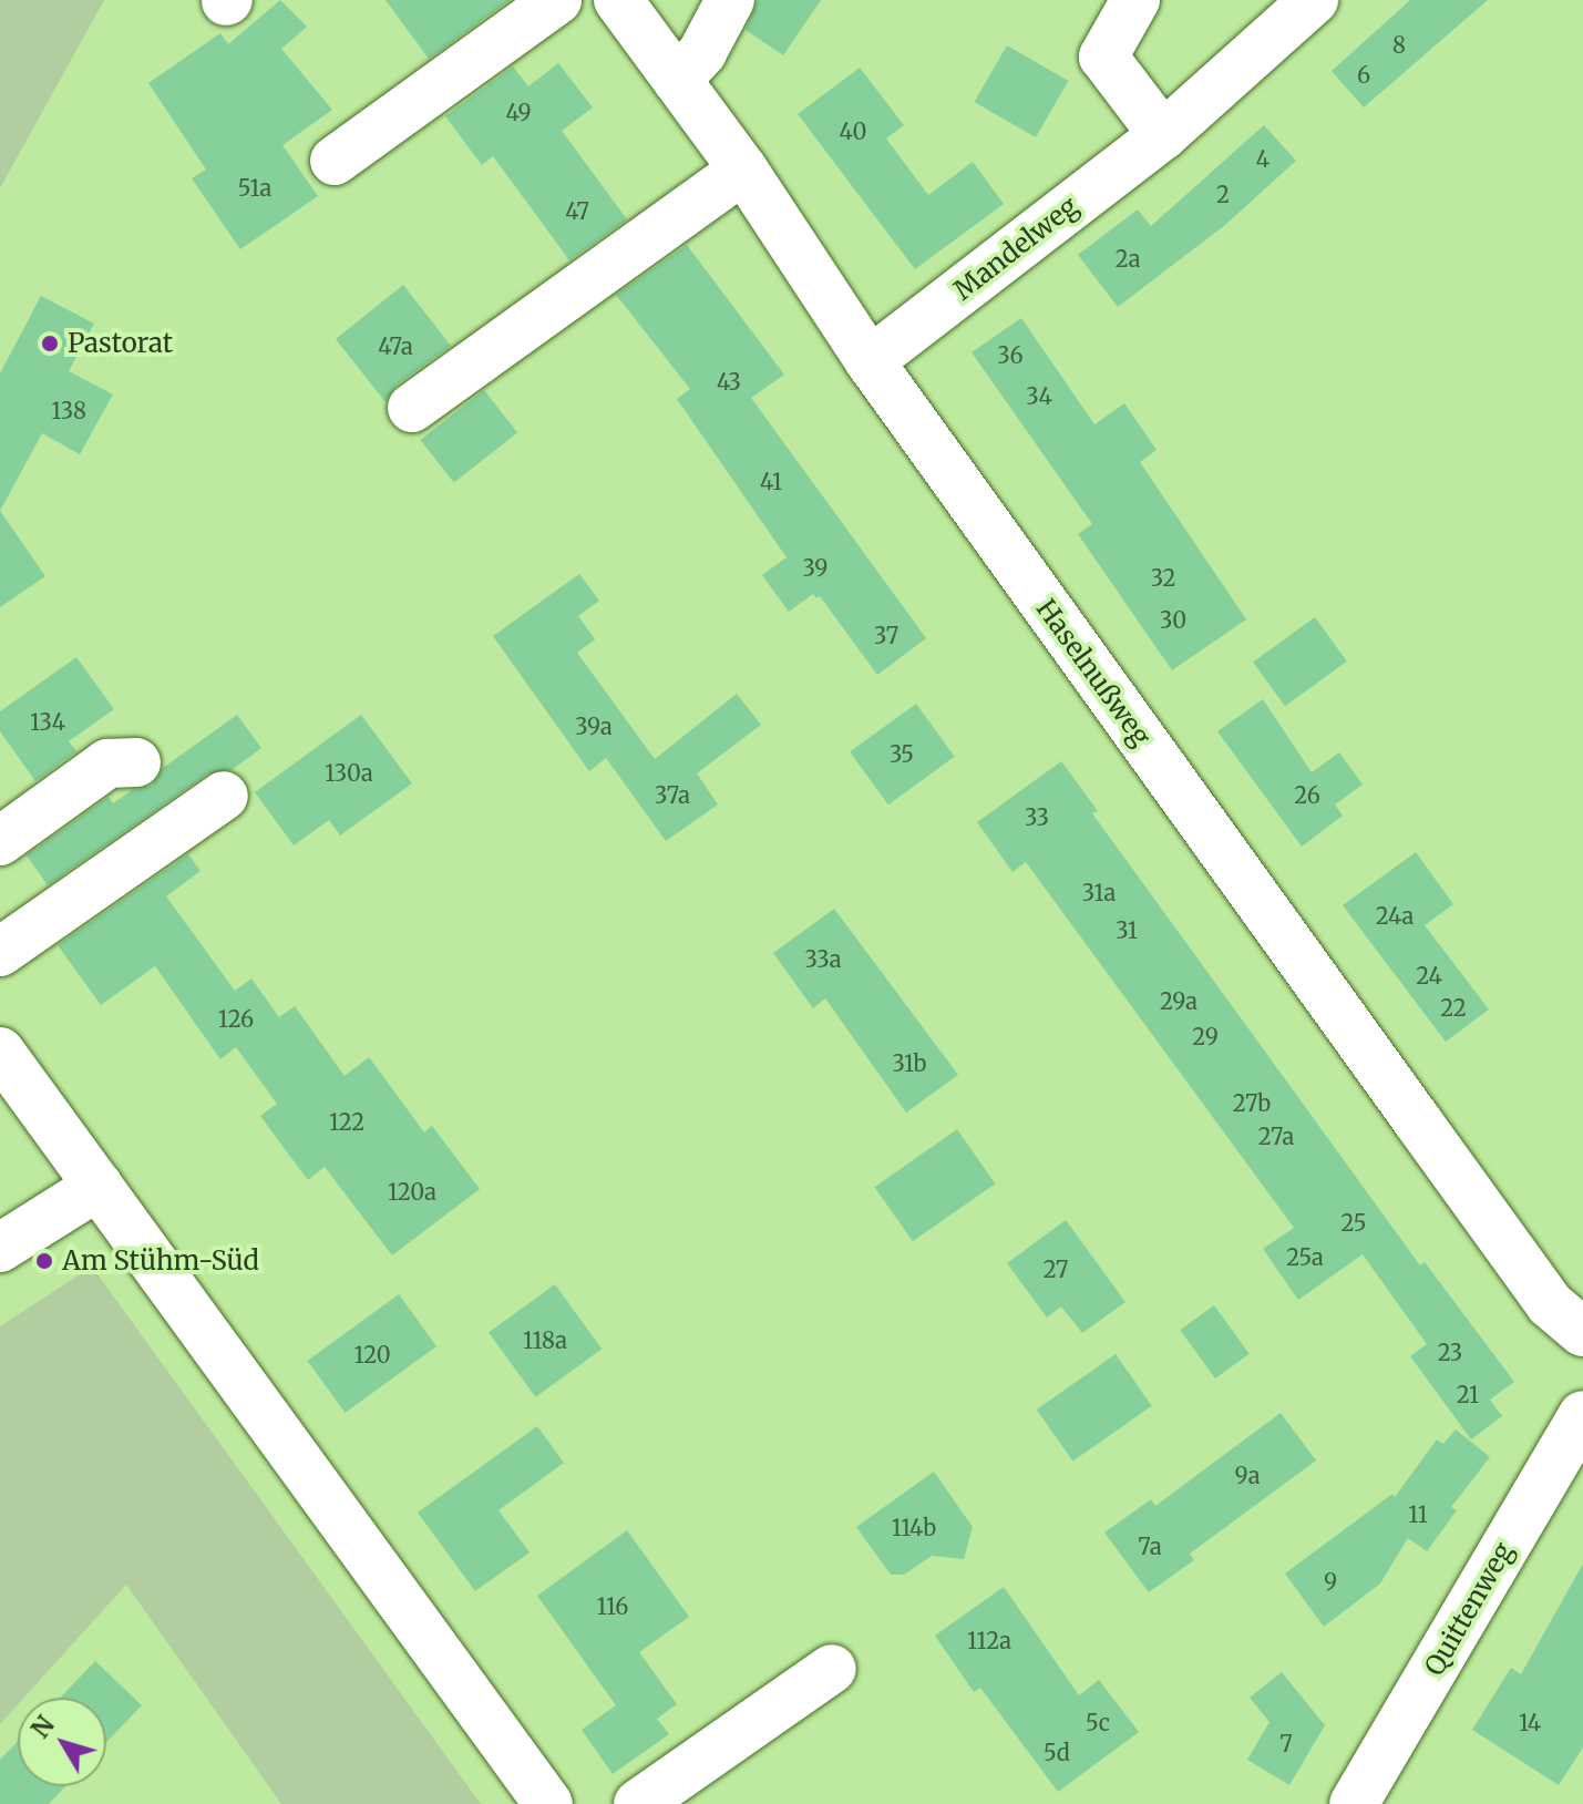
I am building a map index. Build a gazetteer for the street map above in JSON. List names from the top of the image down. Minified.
{"streets":{"street":["Mandelweg","Haselnußweg","Quittenweg"]},"crossings":[["Mandelweg","Haselnußweg"]],"places":["Pastorat","Am Stühm-Süd"],"house_numbers":["8","6","49","40","4","51a","2","47","2a","47a","36","43","34","138","41","39","32","30","37","134","39a","35","130a","37a","26","33","31a","24a","31","33a","24","29a","22","126","29","31b","27b","122","27a","120a","25","25a","27","118a","23","120","21","9a","11","114b","7a","9","116","112a","5c","14","7","5d"],"north":"top left"}
